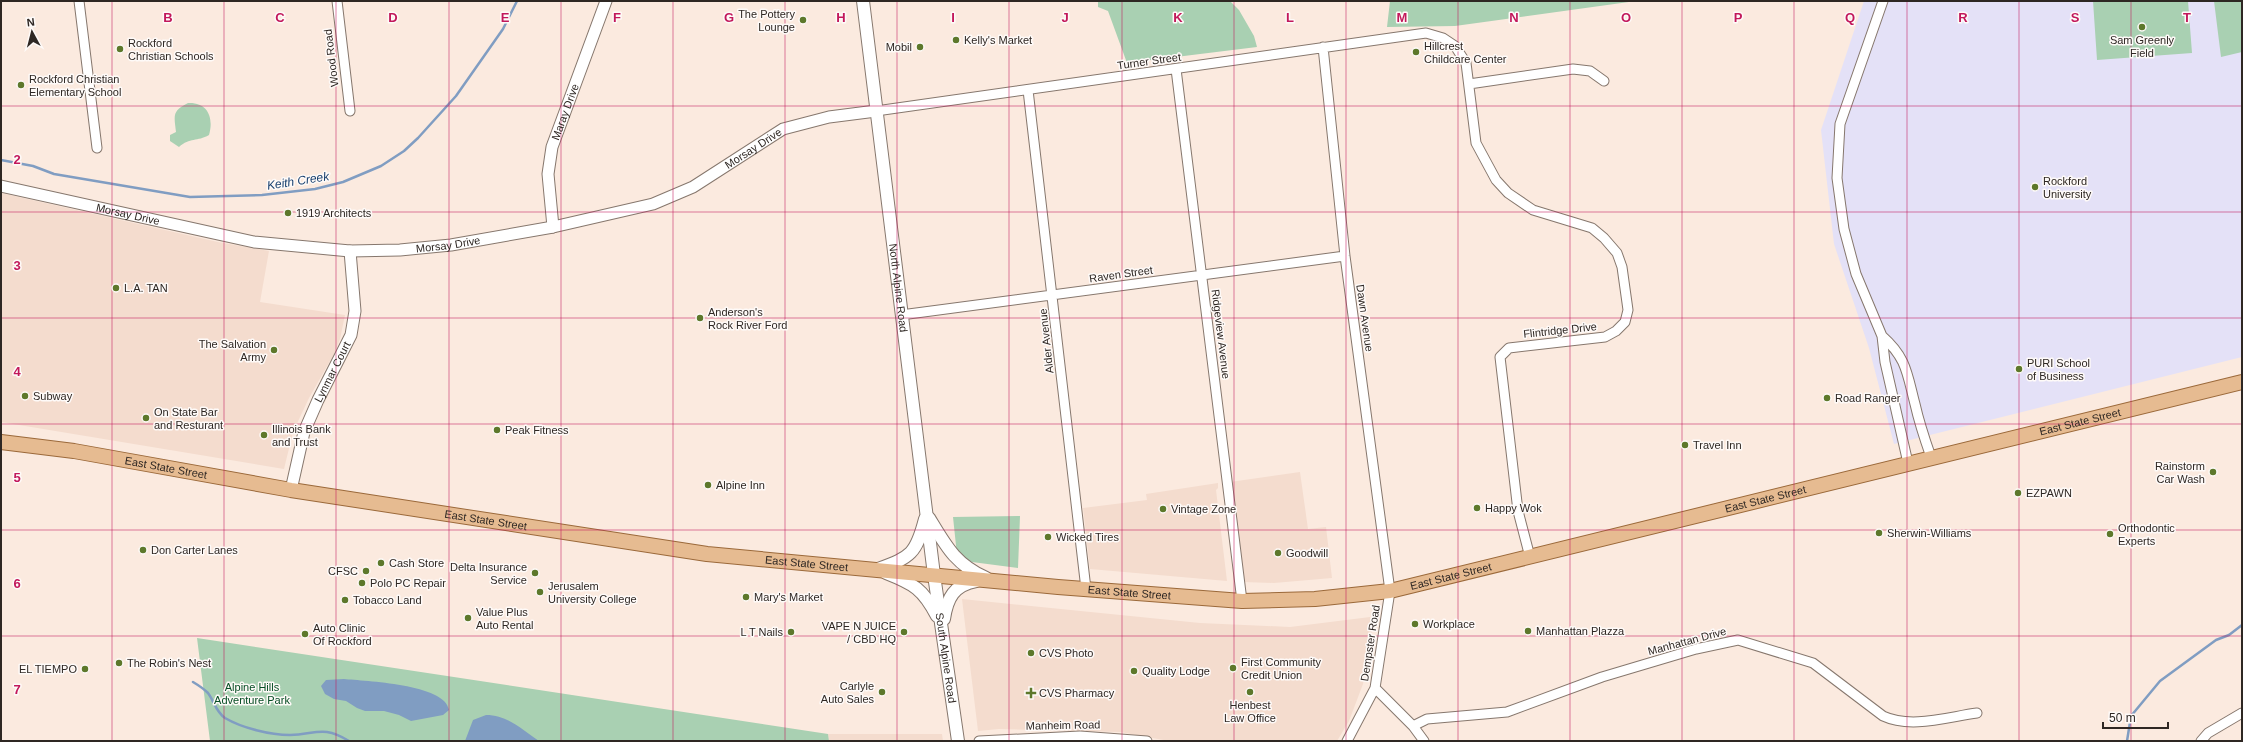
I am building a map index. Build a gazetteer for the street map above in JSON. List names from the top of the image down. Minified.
{"streets":{"main road":["North Alpine Road","East State Street","South Alpine Road"],"street":["Wood Road","Turner Street","Maray Drive","Morsay Drive","Raven Street","Dawn Avenue","Flintridge Drive","Ridgeview Avenue","Alder Avenue","Lynmar Court","Manhattan Drive","Dempster Road","Manheim Road"]},"crossings":[["Turner Street","Morsay Drive"],["Turner Street","North Alpine Road"],["Turner Street","Dawn Avenue"],["Turner Street","Flintridge Drive"],["Turner Street","Ridgeview Avenue"],["Turner Street","Alder Avenue"],["Maray Drive","Morsay Drive"],["Morsay Drive","North Alpine Road"],["Morsay Drive","Lynmar Court"],["Raven Street","North Alpine Road"],["Raven Street","Dawn Avenue"],["Raven Street","Ridgeview Avenue"],["Raven Street","Alder Avenue"],["North Alpine Road","East State Street"],["North Alpine Road","South Alpine Road"],["Dawn Avenue","East State Street"],["Dawn Avenue","Dempster Road"],["Flintridge Drive","East State Street"],["Ridgeview Avenue","East State Street"],["Alder Avenue","East State Street"],["Lynmar Court","East State Street"],["East State Street","Dempster Road"],["East State Street","South Alpine Road"]],"water":["Keith Creek"],"parks":["Alpine Hills Adventure Park"],"places":{"other":["The Pottery Lounge","Sam Greenly Field","Kelly's Market","Mobil","Rockford Christian Schools","Hillcrest Childcare Center","Rockford Christian Elementary School","Rockford University","1919 Architects","L.A. TAN","Anderson's Rock River Ford","The Salvation Army","PURI School of Business","Subway","Road Ranger","On State Bar and Resturant","Peak Fitness","Illinois Bank and Trust","Travel Inn","Rainstorm Car Wash","Alpine Inn","EZPAWN","Happy Wok","Vintage Zone","Sherwin-Williams","Orthodontic Experts","Wicked Tires","Don Carter Lanes","Goodwill","Cash Store","CFSC","Delta Insurance Service","Polo PC Repair","Jerusalem University College","Mary's Market","Tobacco Land","Value Plus Auto Rental","Workplace","Manhattan Plazza","L T Nails","VAPE N JUICE / CBD HQ","Auto Clinic Of Rockford","CVS Photo","The Robin's Nest","First Community Credit Union","EL TIEMPO","Quality Lodge","Carlyle Auto Sales","Henbest Law Office"],"health":["CVS Pharmacy"]},"scale_bar":"50 m","north":"top","grid":{"columns":["B","C","D","E","F","G","H","I","J","K","L","M","N","O","P","Q","R","S","T"],"rows":["2","3","4","5","6","7"]}}
